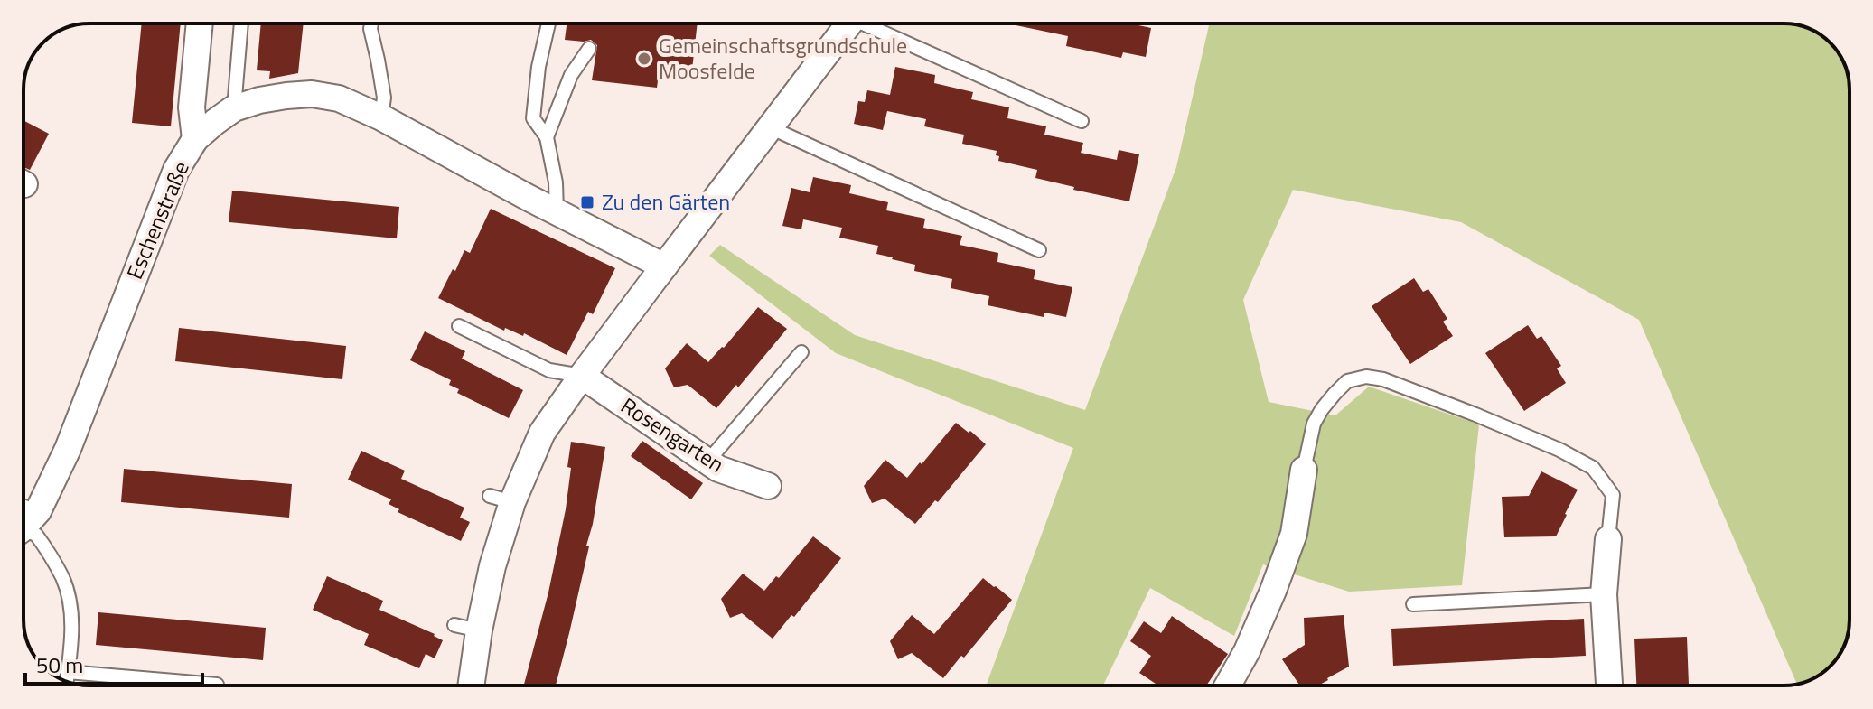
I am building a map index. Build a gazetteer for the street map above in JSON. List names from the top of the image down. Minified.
{"streets":{"street":["Eschenstraße","Rosengarten"]},"places":{"other":["Gemeinschaftsgrundschule Moosfelde"],"transit":["Zu den Gärten"]},"scale_bar":"50 m"}
